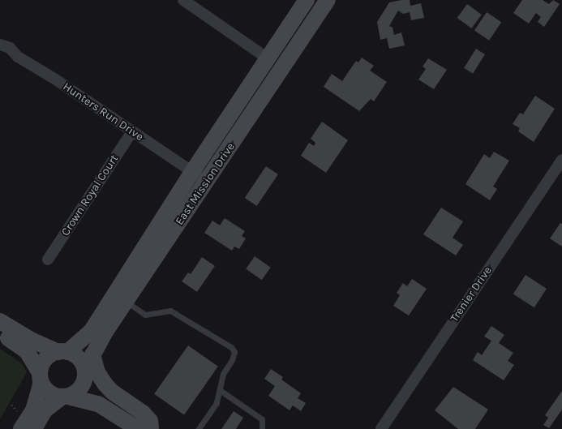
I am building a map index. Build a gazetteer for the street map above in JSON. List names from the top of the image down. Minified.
{"streets":{"street":["Hunters Run Drive","East Mission Drive","Crown Royal Court","Trenier Drive"]},"crossings":[["Hunters Run Drive","East Mission Drive"],["Hunters Run Drive","Crown Royal Court"]]}
